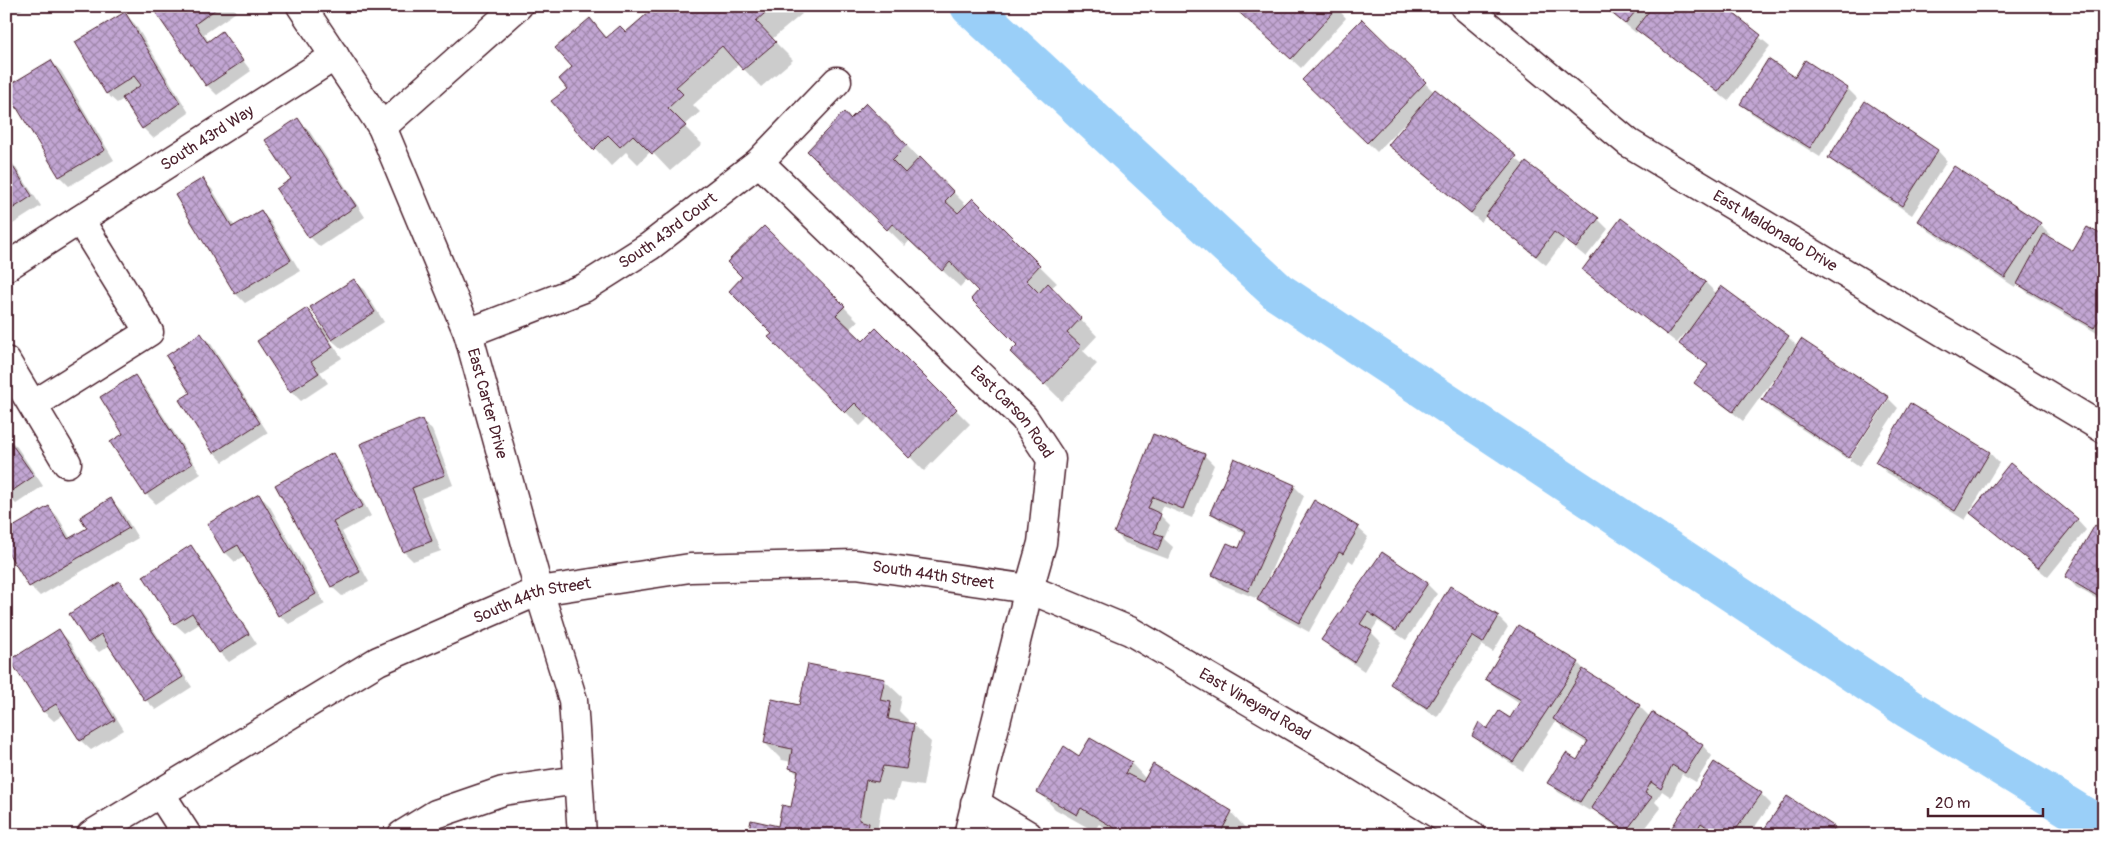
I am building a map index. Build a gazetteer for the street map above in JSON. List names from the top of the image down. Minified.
{"streets":{"street":["South 43rd Way","South 43rd Court","East Maldonado Drive","East Carter Drive","East Carson Road","South 44th Street","East Vineyard Road"]},"crossings":[["South 43rd Way","East Carter Drive"],["South 43rd Court","East Carter Drive"],["South 43rd Court","East Carson Road"],["East Carter Drive","South 44th Street"],["East Carson Road","South 44th Street"],["East Carson Road","East Vineyard Road"],["South 44th Street","East Vineyard Road"]],"scale_bar":"20 m"}
